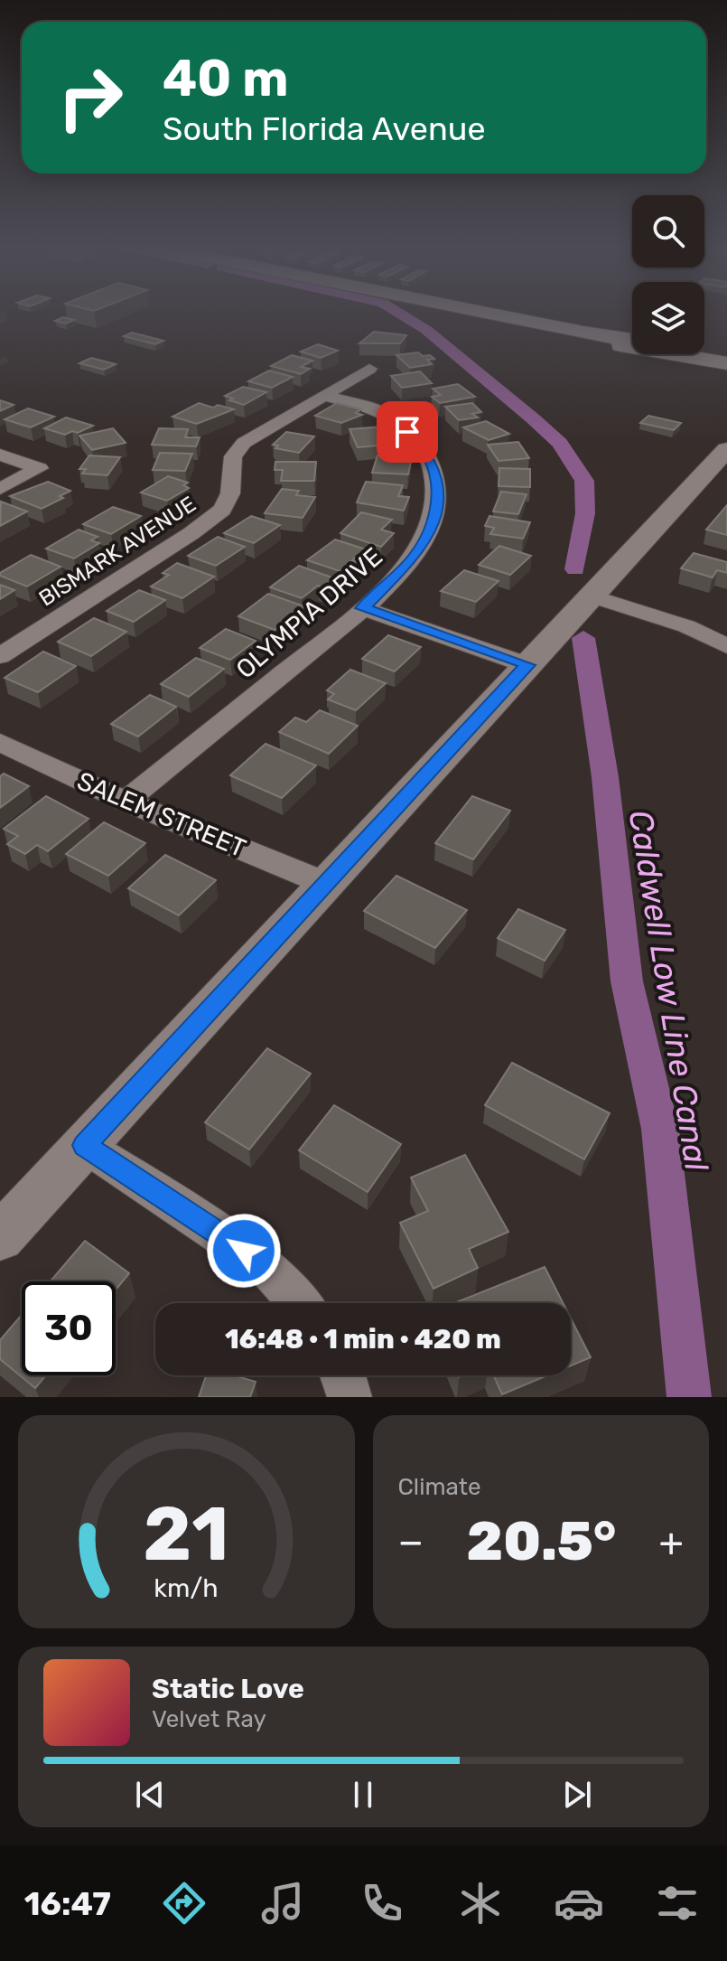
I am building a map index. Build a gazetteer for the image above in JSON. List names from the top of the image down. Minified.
{"streets":{"street":["BISMARK AVENUE","OLYMPIA DRIVE","SALEM STREET"]},"crossings":[["BISMARK AVENUE","OLYMPIA DRIVE"],["OLYMPIA DRIVE","SALEM STREET"]],"water":["Caldwell Low Line Canal"],"page":{"turn":["40 m","South Florida Avenue"],"limit":"30","trip":"16:48 · 1 min · 420 m","tile":"Climate","heat":["−","20.5°","+"],"song":["Static Love","Velvet Ray"],"tabs":"16:47","gauge":["21","km/h"]}}
